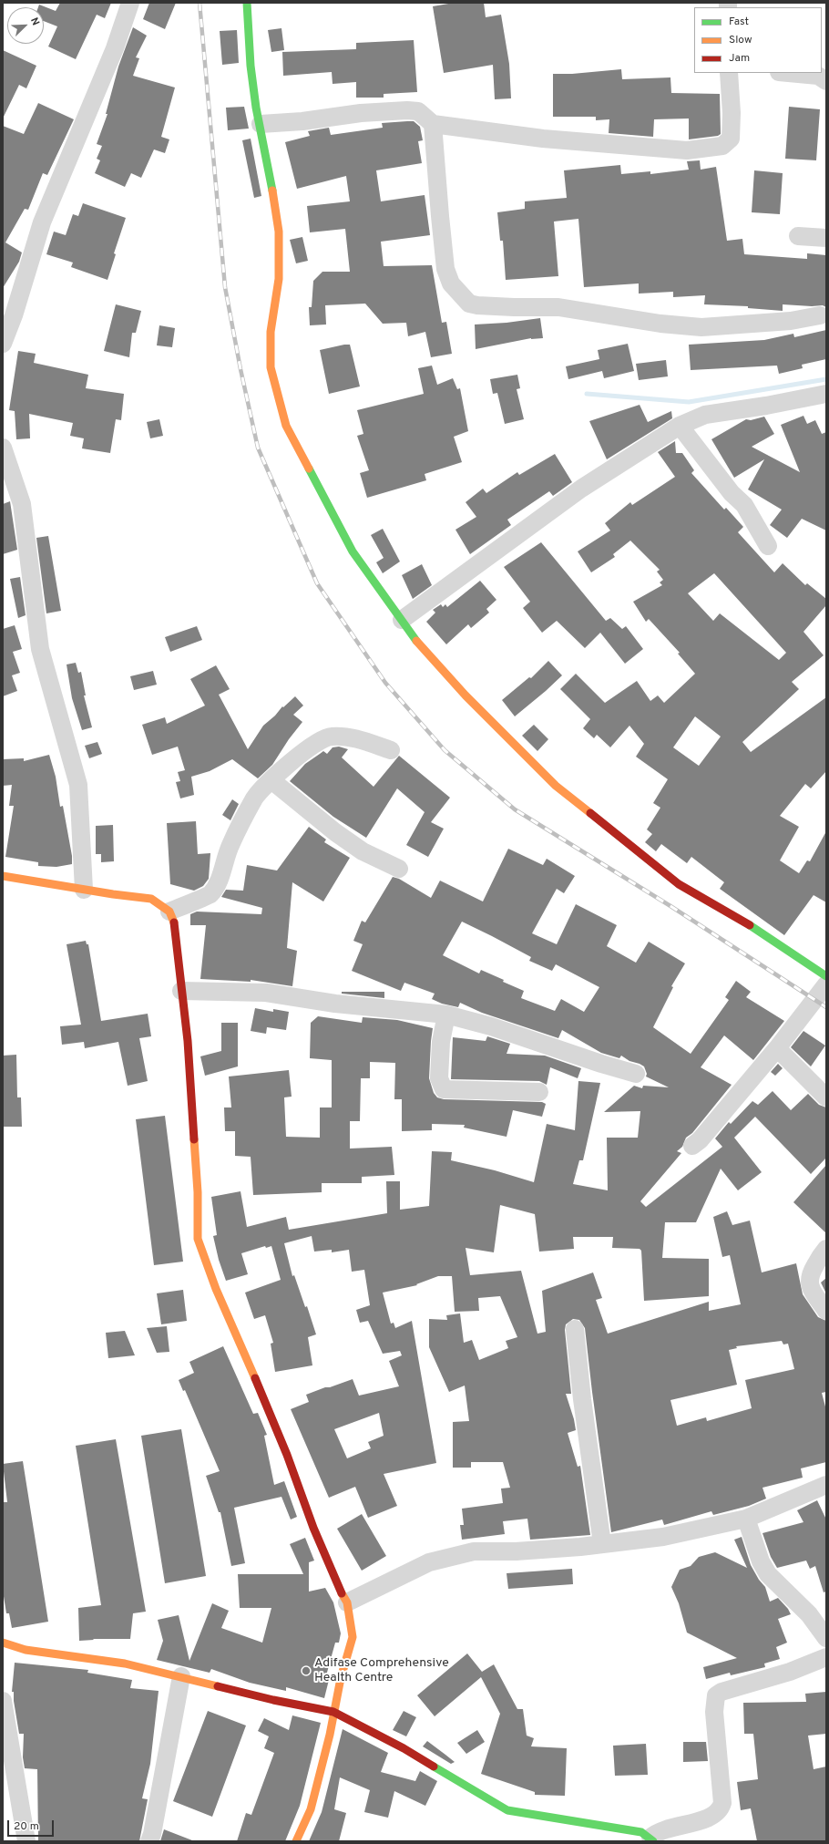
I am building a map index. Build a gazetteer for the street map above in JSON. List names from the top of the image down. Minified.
{"places":["Adifase Comprehensive Health Centre"],"legend":["Fast","Slow","Jam"],"scale_bar":"20 m","north":"top right"}
